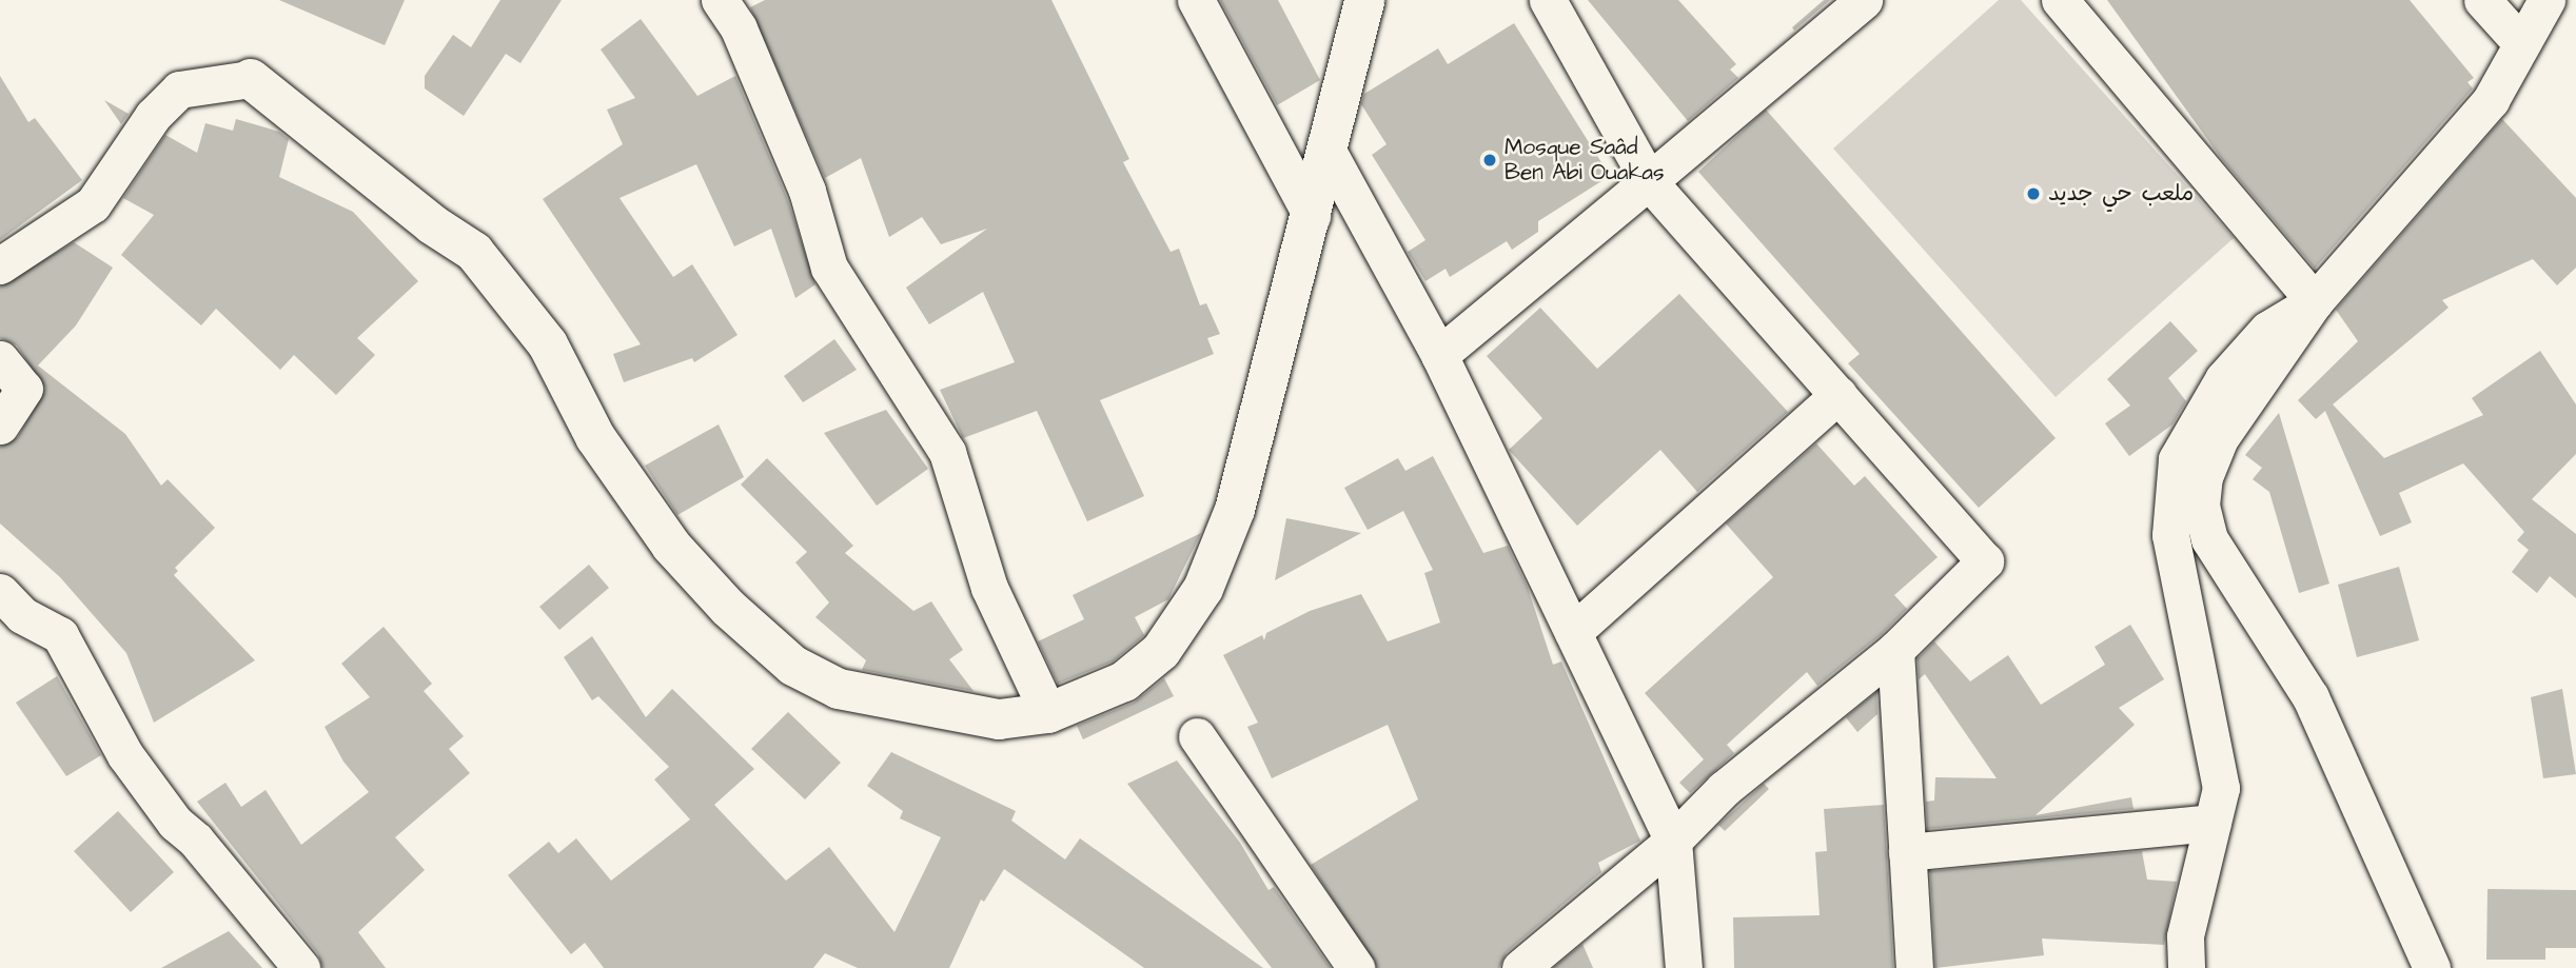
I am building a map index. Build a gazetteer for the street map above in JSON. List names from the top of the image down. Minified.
{"places":["Mosque Saâd Ben Abi Ouakas","ملعب حي جديد"]}
